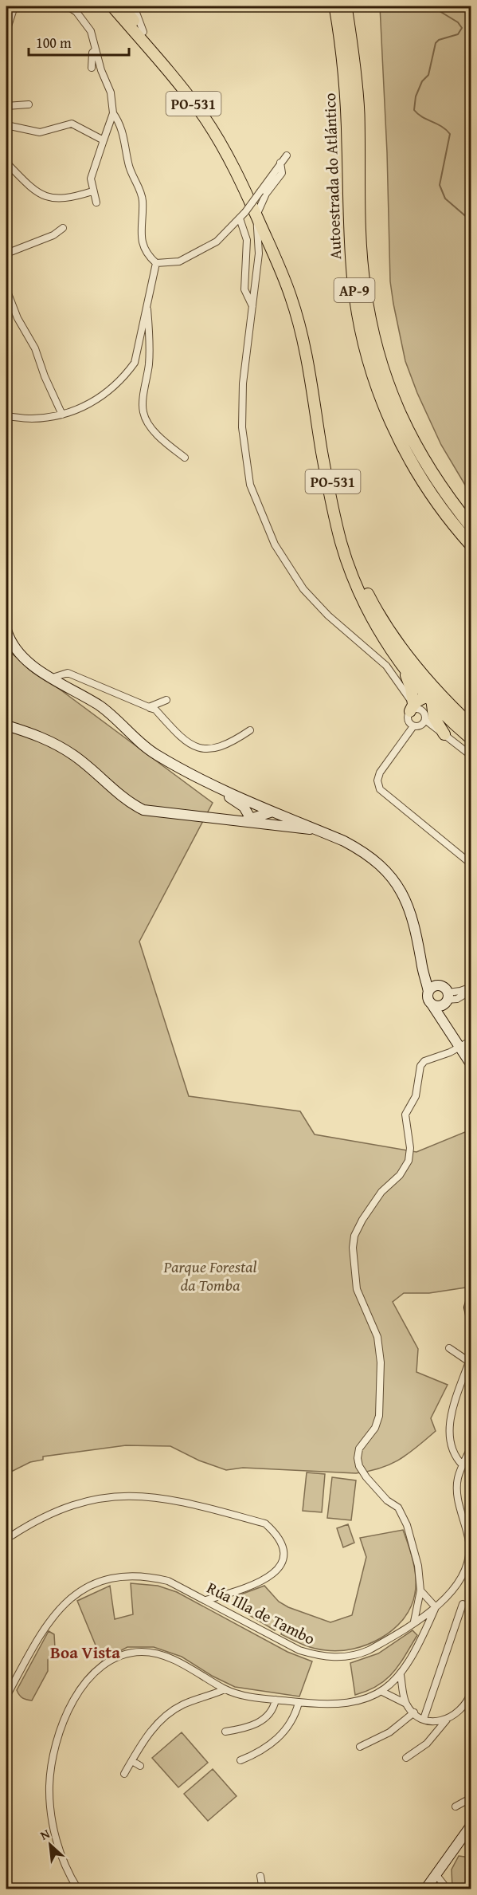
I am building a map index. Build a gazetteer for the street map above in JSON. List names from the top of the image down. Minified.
{"streets":{"highway":["Autoestrada do Atlántico","AP-9"],"main road":["PO-531"],"street":["Rúa Illa de Tambo"]},"districts":["Boa Vista"],"parks":["Parque Forestal da Tomba"],"scale_bar":"100 m","north":"top left"}
